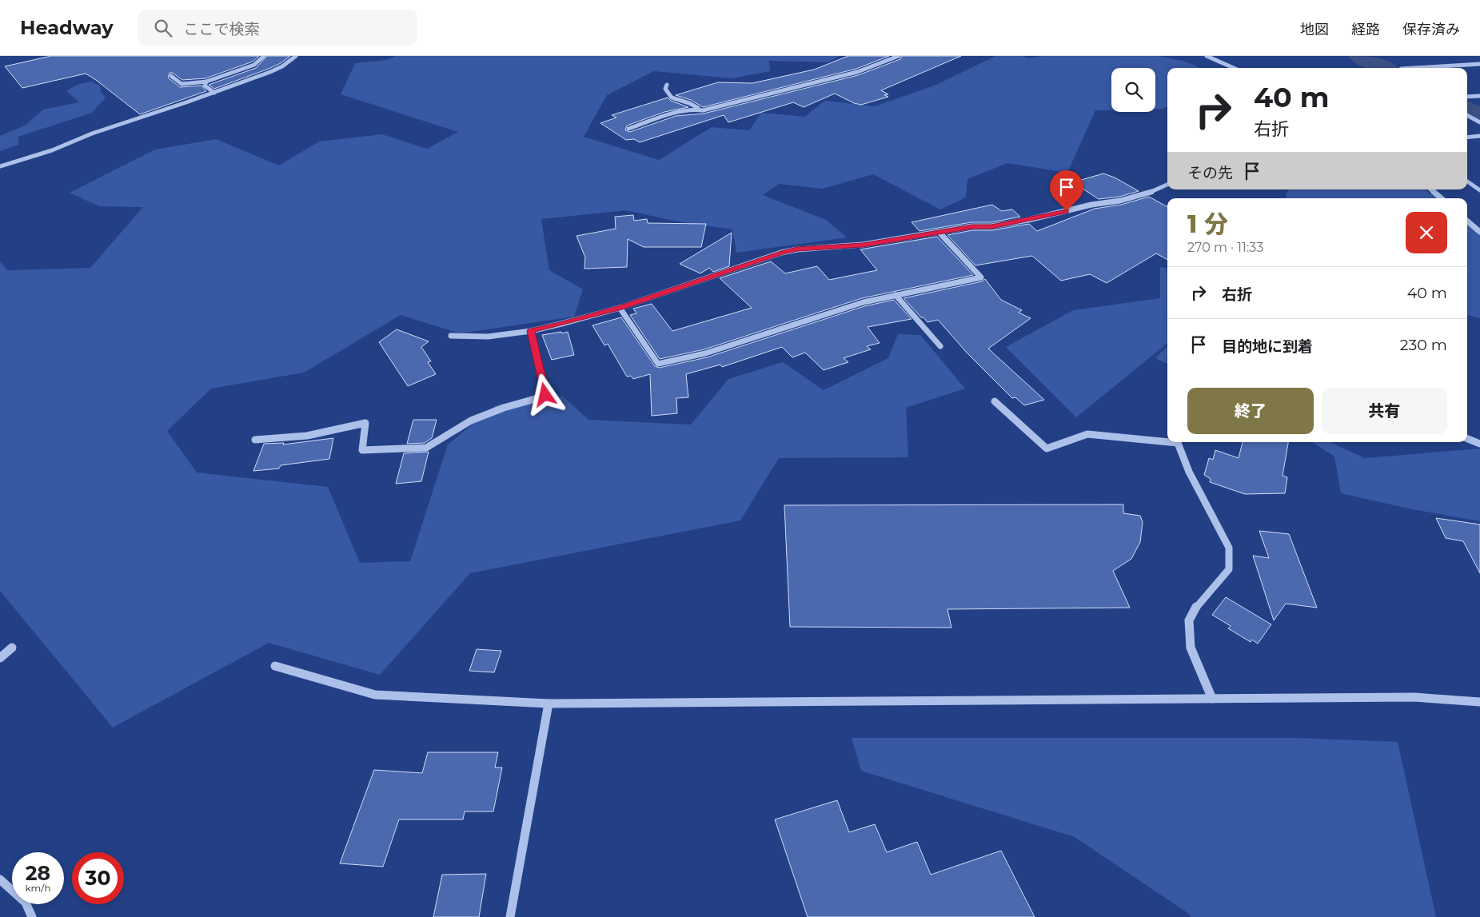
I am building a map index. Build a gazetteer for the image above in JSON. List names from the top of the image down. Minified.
{"page":{"header":"Headway","search":"ここで検索","nav":["地図","経路","保存済み"],"turn":["40 m","右折"],"then":"その先","heading":["1 分","270 m · 11:33"],"list":[{"name":"右折","value":"40 m"},{"name":"目的地に到着","value":"230 m"}],"buttons":["終了","共有"],"speed":"28 km/h","limit":"30"}}
